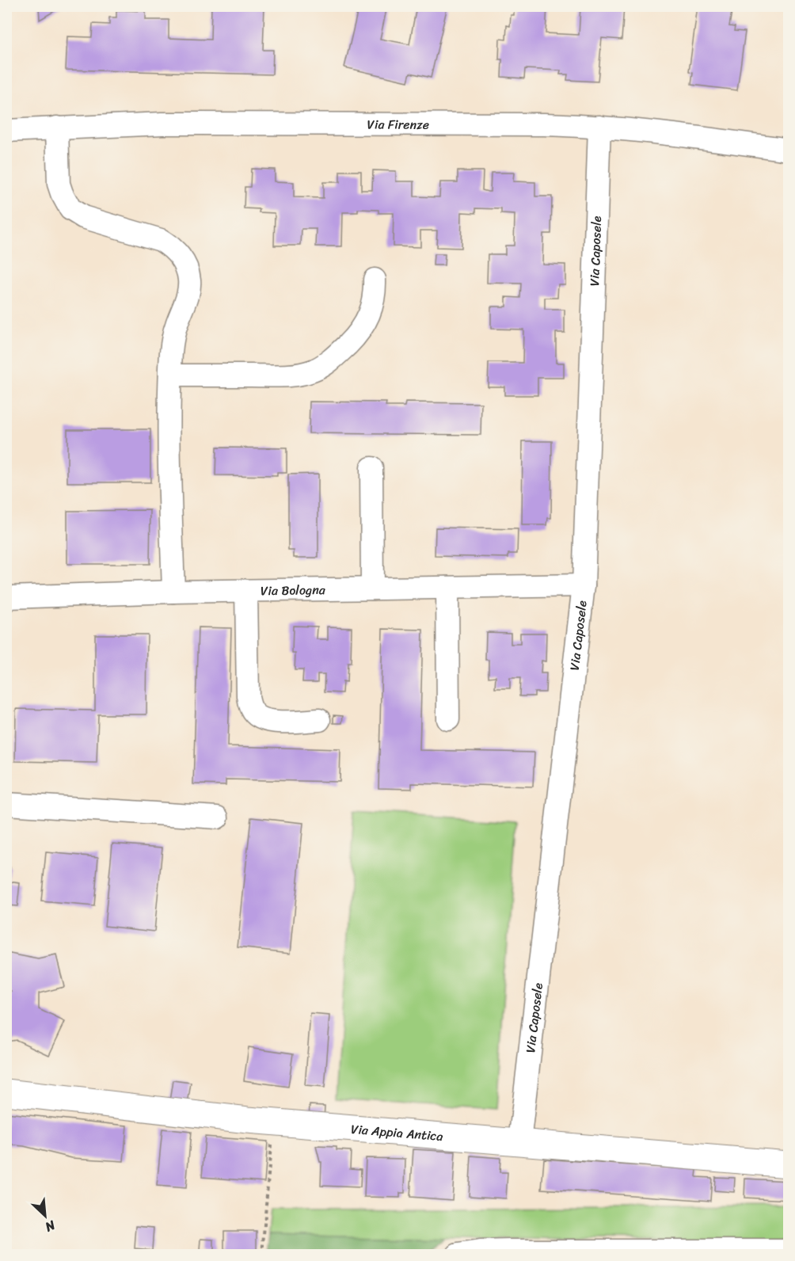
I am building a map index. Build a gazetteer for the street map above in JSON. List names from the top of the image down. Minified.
{"streets":{"street":["Via Firenze","Via Caposele","Via Bologna","Via Appia Antica"]},"crossings":[["Via Firenze","Via Caposele"],["Via Caposele","Via Bologna"],["Via Caposele","Via Appia Antica"]],"north":"bottom right"}
